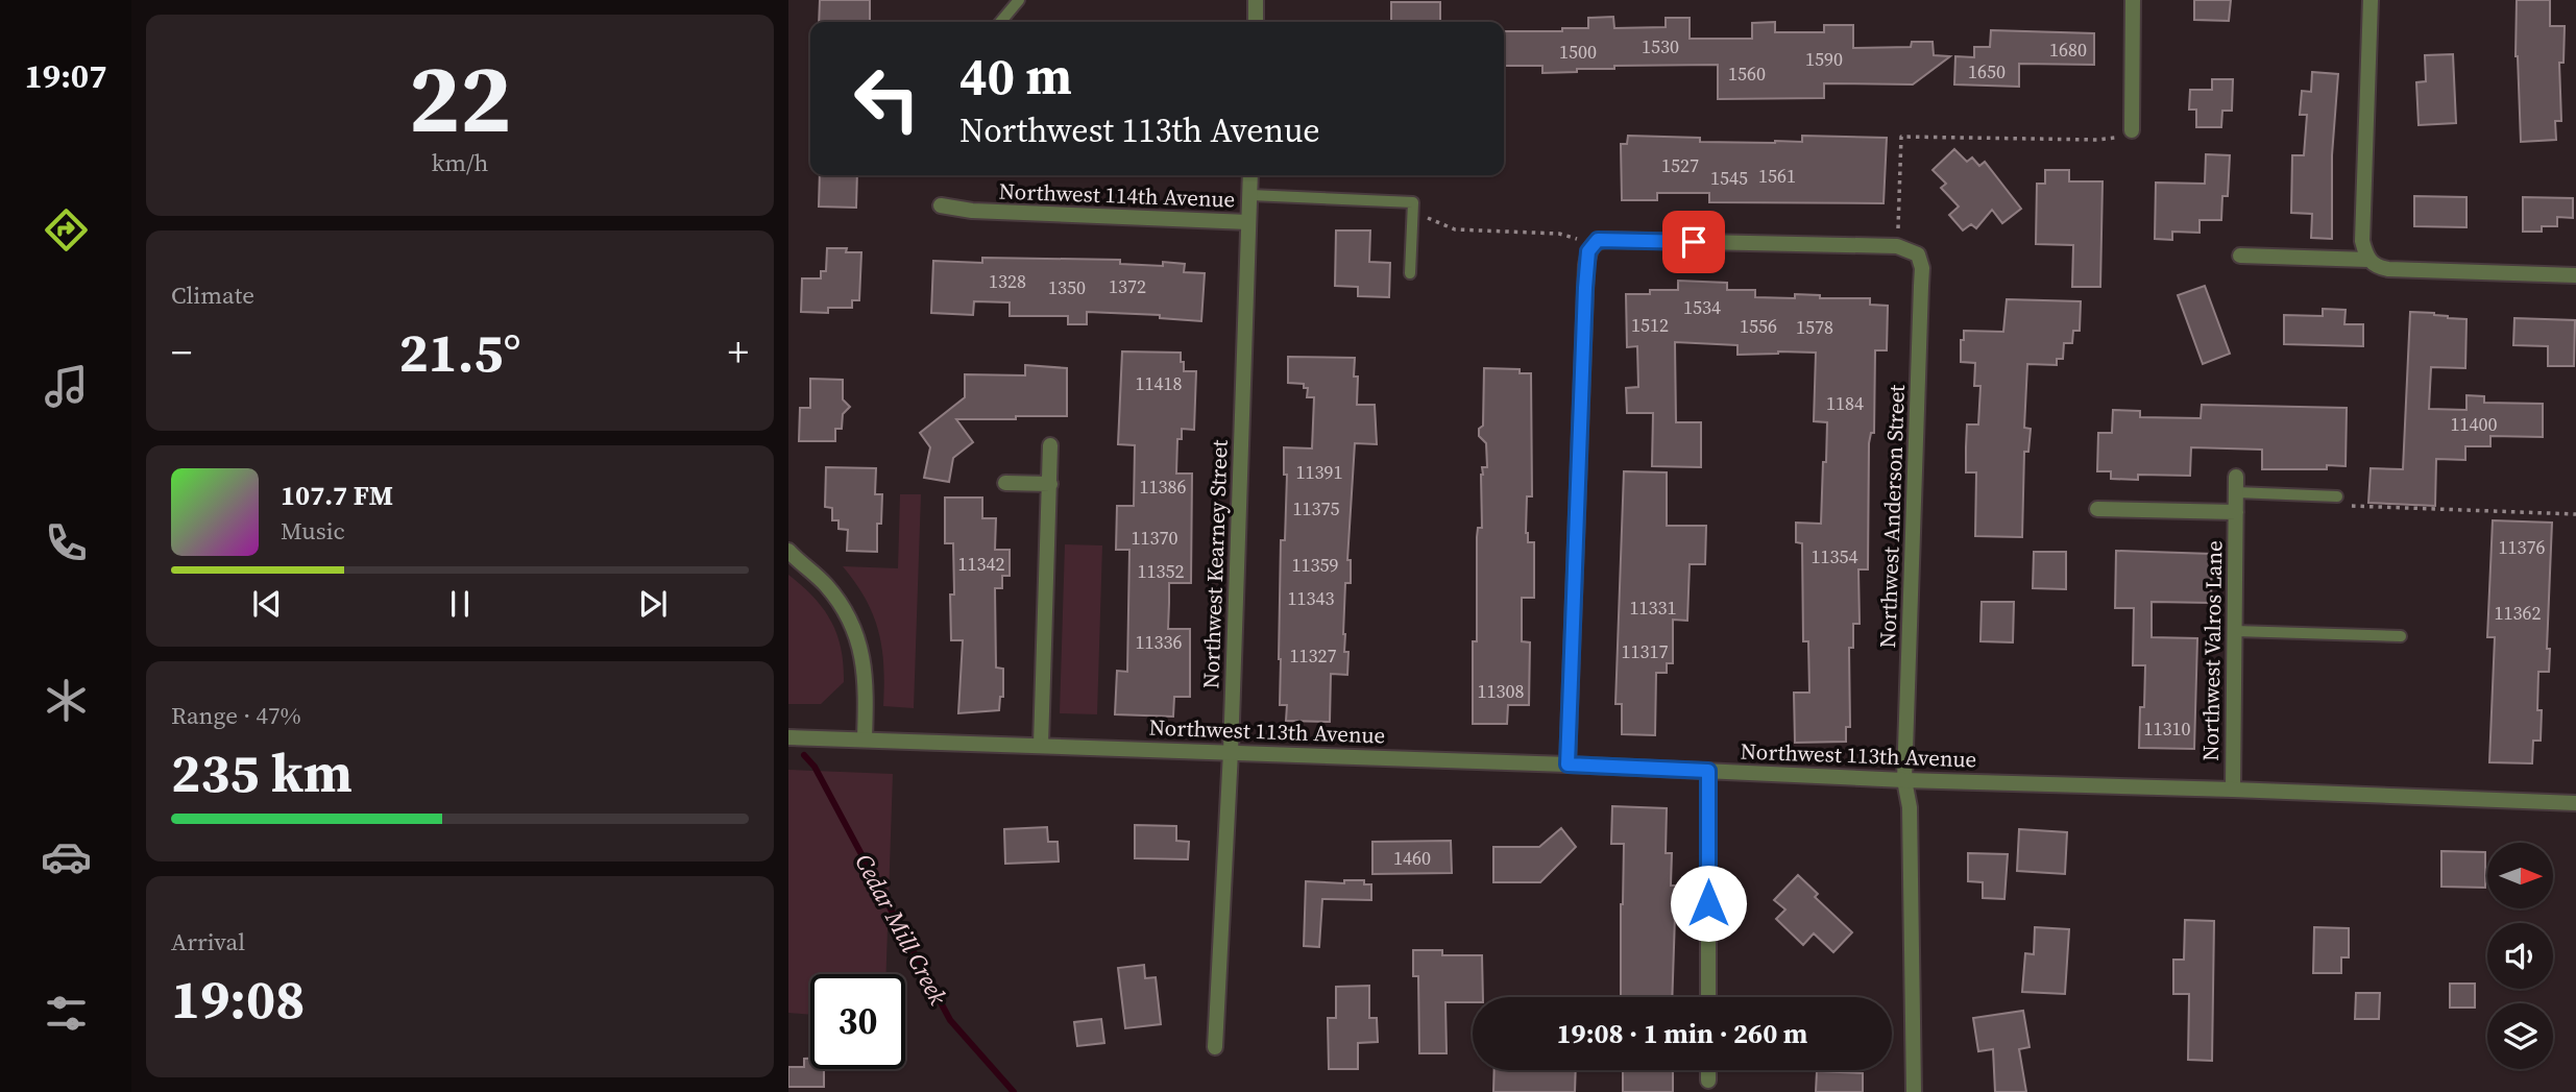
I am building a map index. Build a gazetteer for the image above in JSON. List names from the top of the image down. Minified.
{"streets":{"street":["Northwest 114th Avenue","Northwest Anderson Street","Northwest Kearney Street","Northwest Valros Lane","Northwest 113th Avenue"]},"crossings":[["Northwest 114th Avenue","Northwest Kearney Street"],["Northwest Anderson Street","Northwest 113th Avenue"],["Northwest Kearney Street","Northwest 113th Avenue"],["Northwest Valros Lane","Northwest 113th Avenue"]],"water":["Cedar Mill Creek"],"house_numbers":["1530","1680","1500","1590","1650","1560","1527","1561","1545","1328","1372","1350","1534","1512","1556","1578","11418","1184","11400","11391","11386","11375","11370","11376","11354","11342","11359","11352","11343","11331","11362","11336","11317","11327","11308","11310","1460"],"north":"right","page":{"tabs":"19:07","tile":[["22","km/h"],"Climate",["Range · 47%","235 km"],["Arrival","19:08"]],"turn":["40 m","Northwest 113th Avenue"],"heat":["−","21.5°","+"],"song":["107.7 FM","Music"],"limit":"30","trip":"19:08 · 1 min · 260 m"}}
